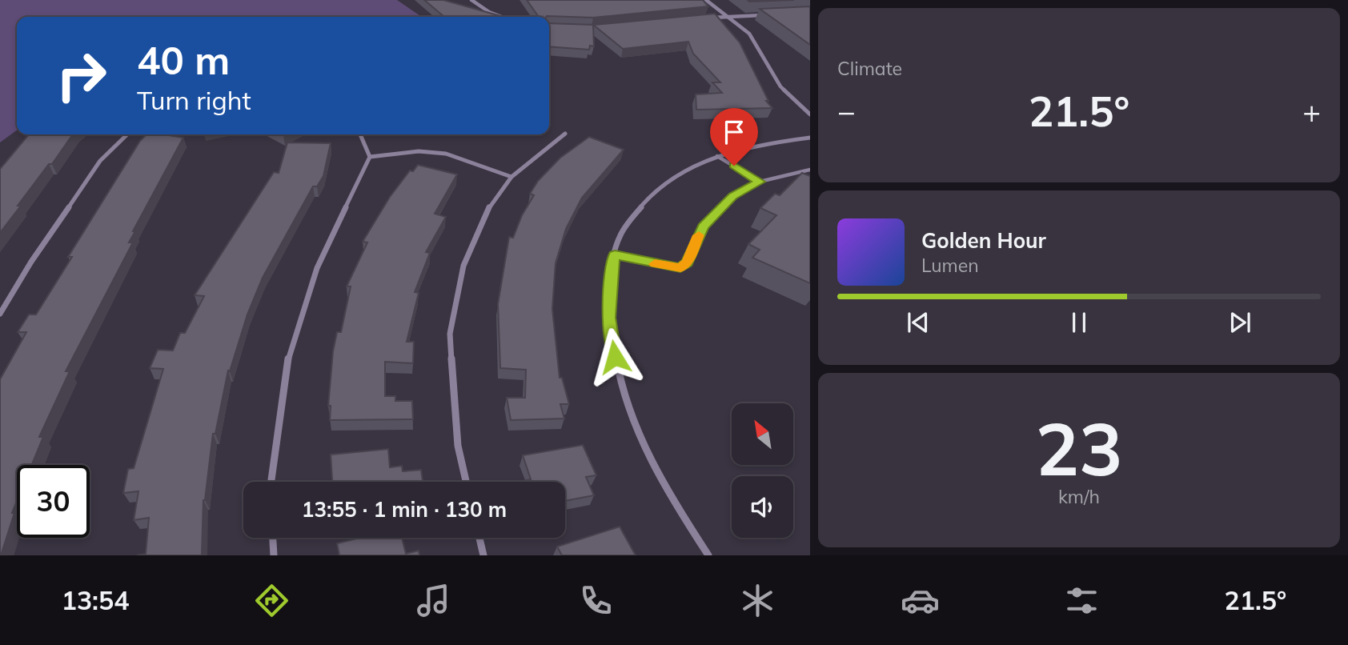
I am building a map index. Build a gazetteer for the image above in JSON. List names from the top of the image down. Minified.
{"north":"top left","page":{"tile":["Climate",["23","km/h"]],"turn":["40 m","Turn right"],"heat":["−","21.5°","+"],"song":["Golden Hour","Lumen"],"limit":"30","trip":"13:55 · 1 min · 130 m","tabs":["13:54","21.5°"]}}
